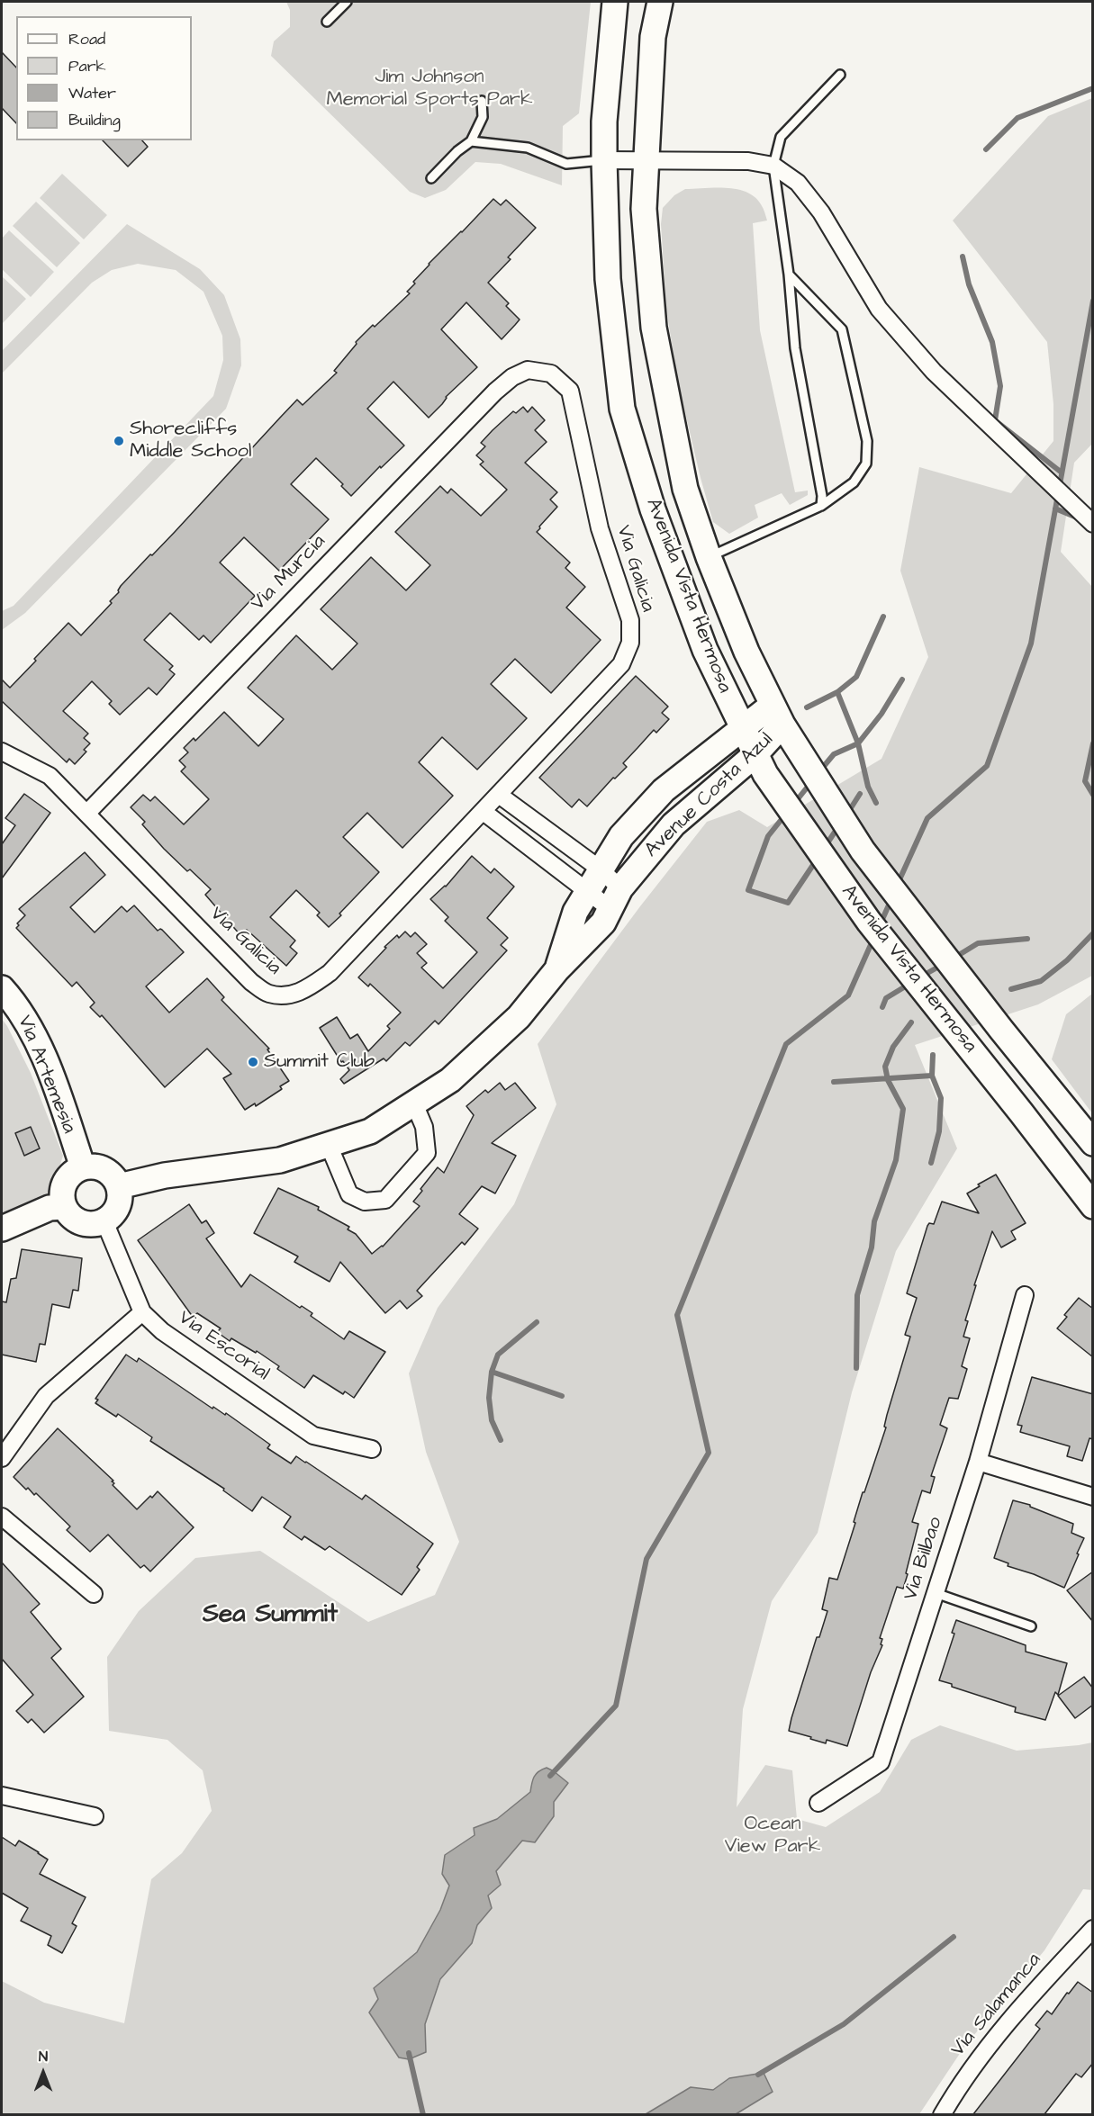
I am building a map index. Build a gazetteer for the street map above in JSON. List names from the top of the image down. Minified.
{"streets":{"main road":["Avenida Vista Hermosa","Avenue Costa Azul","Via Artemesia"],"street":["Via Galicia","Via Murcia","Via Escorial","Via Bilbao","Via Salamanca"]},"crossings":[["Via Galicia","Via Murcia"],["Avenida Vista Hermosa","Avenue Costa Azul"],["Avenue Costa Azul","Via Artemesia"],["Avenue Costa Azul","Via Escorial"],["Via Artemesia","Via Escorial"]],"districts":["Sea Summit"],"parks":["Jim Johnson Memorial Sports Park","Ocean View Park"],"places":["Shorecliffs Middle School","Summit Club"],"legend":["Road","Park","Water","Building"],"north":"top"}
